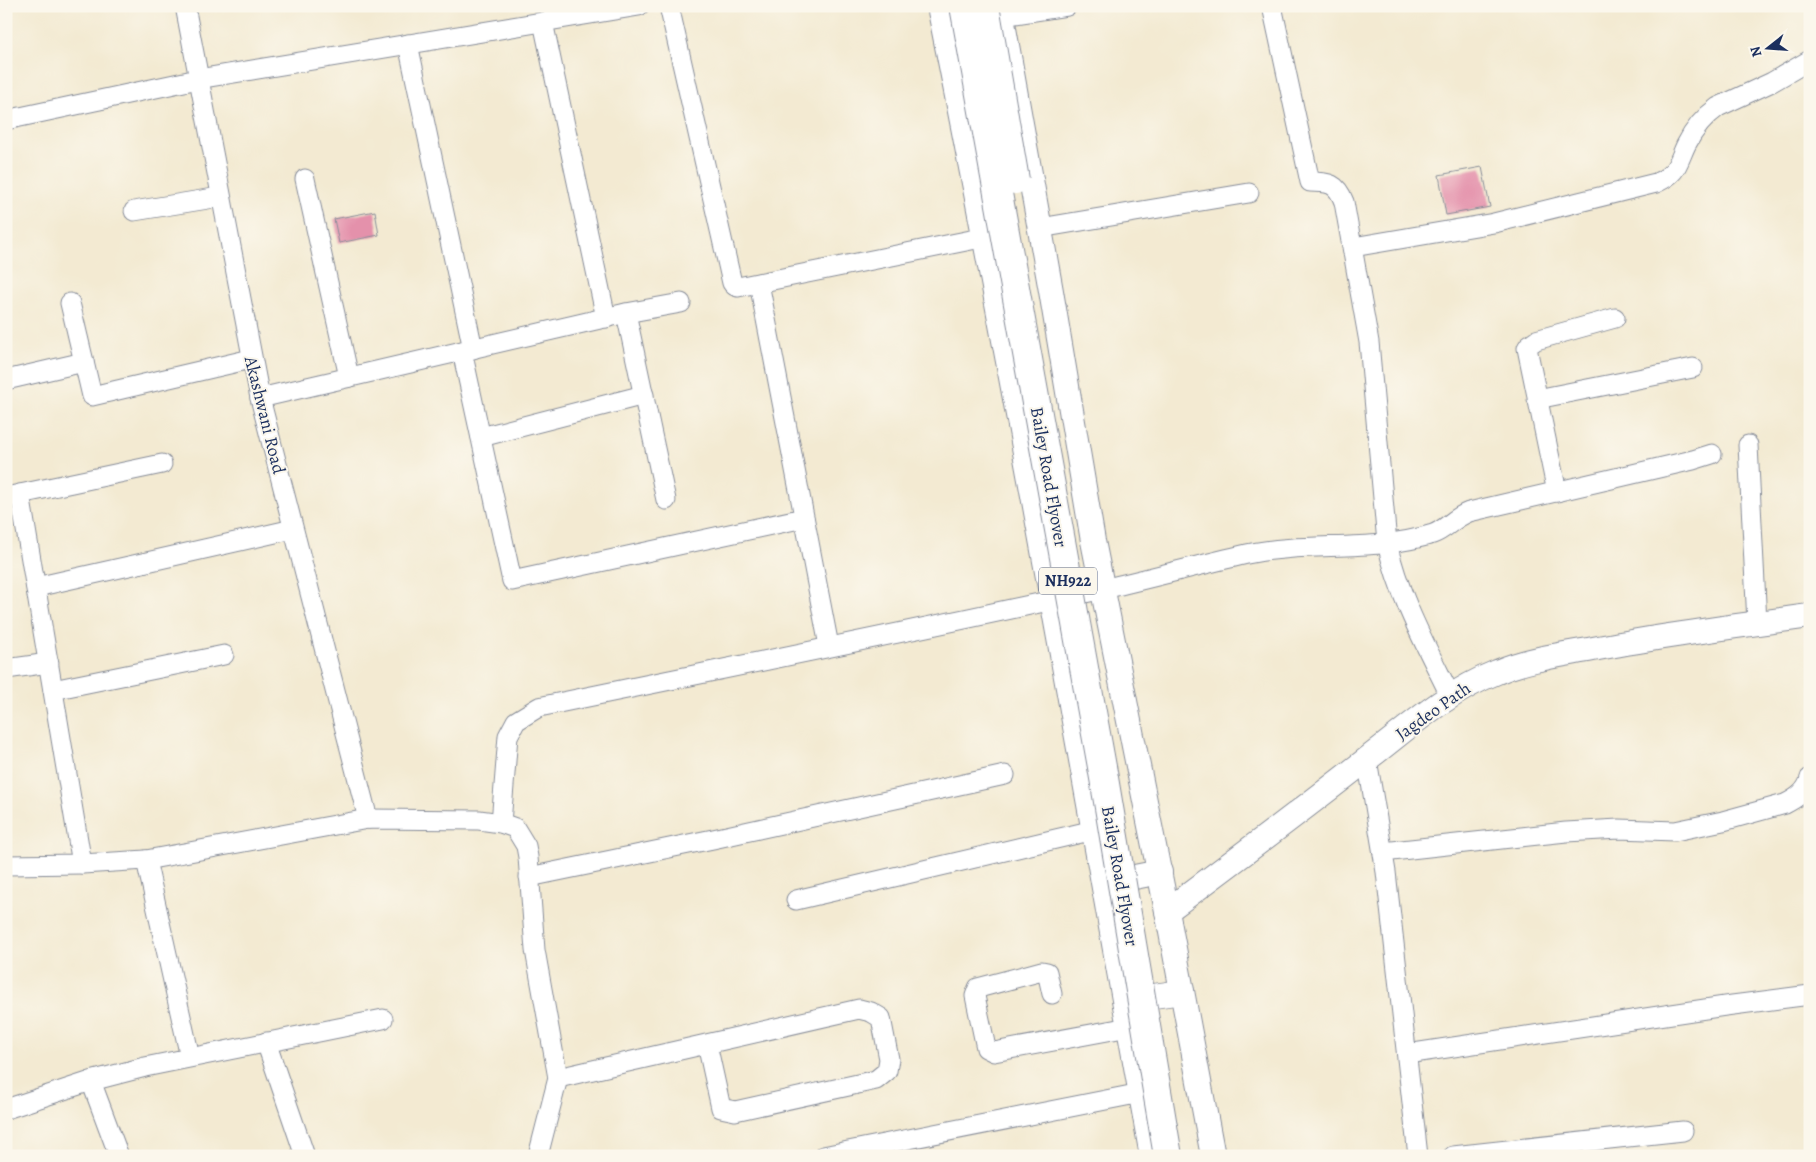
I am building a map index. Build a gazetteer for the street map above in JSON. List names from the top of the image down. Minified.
{"streets":{"highway":["Bailey Road Flyover","NH922"],"main road":["Jagdeo Path"],"street":["Akashwani Road"]},"north":"left"}
